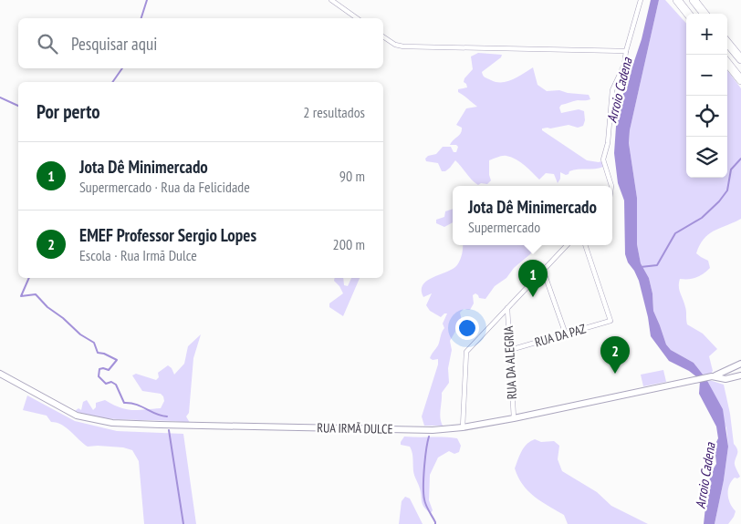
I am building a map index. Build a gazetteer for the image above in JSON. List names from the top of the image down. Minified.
{"streets":{"street":["RUA DA PAZ","RUA DA ALEGRIA","RUA IRMÃ DULCE"]},"crossings":[["RUA DA PAZ","RUA DA ALEGRIA"],["RUA DA ALEGRIA","RUA IRMÃ DULCE"]],"water":["Arroio Cadena"],"page":{"map_buttons":["+","−"],"search":"Pesquisar aqui","heading":["Por perto","2 resultados"],"list":[{"mark":"1","name":"Jota Dê Minimercado","note":"Supermercado · Rua da Felicidade","value":"90 m"},{"mark":"2","name":"EMEF Professor Sergio Lopes","note":"Escola · Rua Irmã Dulce","value":"200 m"}],"popup":["Jota Dê Minimercado","Supermercado"],"pins":["1","2"]}}
